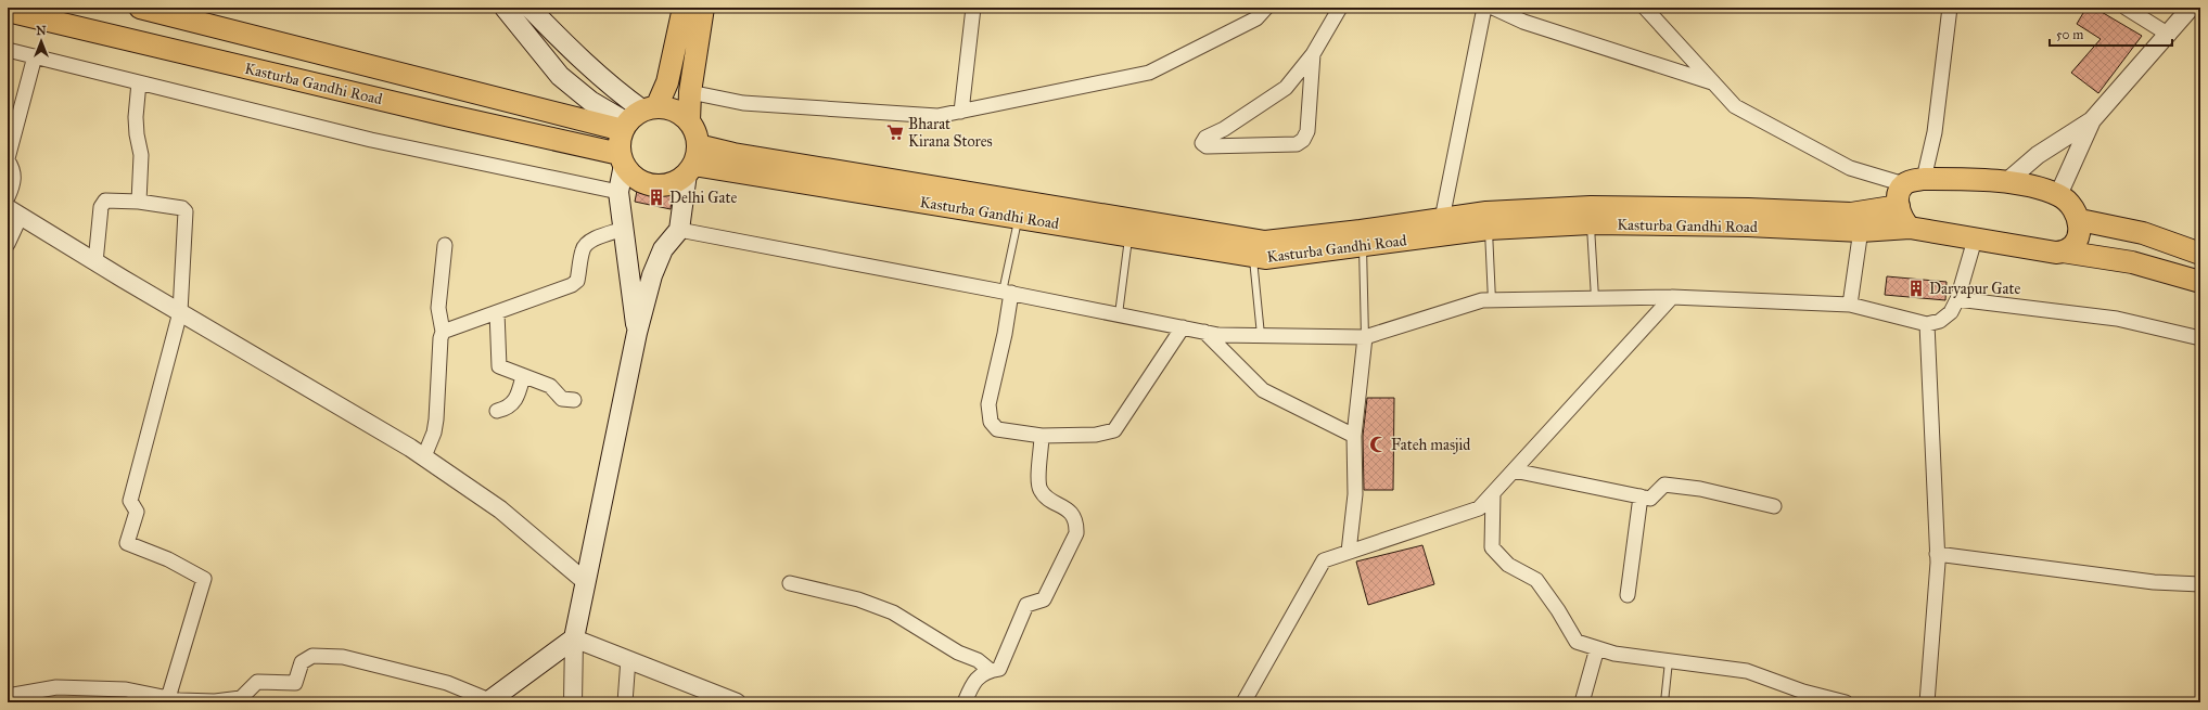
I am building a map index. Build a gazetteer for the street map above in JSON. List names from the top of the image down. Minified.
{"streets":{"main road":["Kasturba Gandhi Road"]},"places":{"supermarket":["Bharat Kirana Stores"],"building":["Delhi Gate","Daryapur Gate"],"mosque":["Fateh masjid"]},"scale_bar":"50 m","north":"top"}
